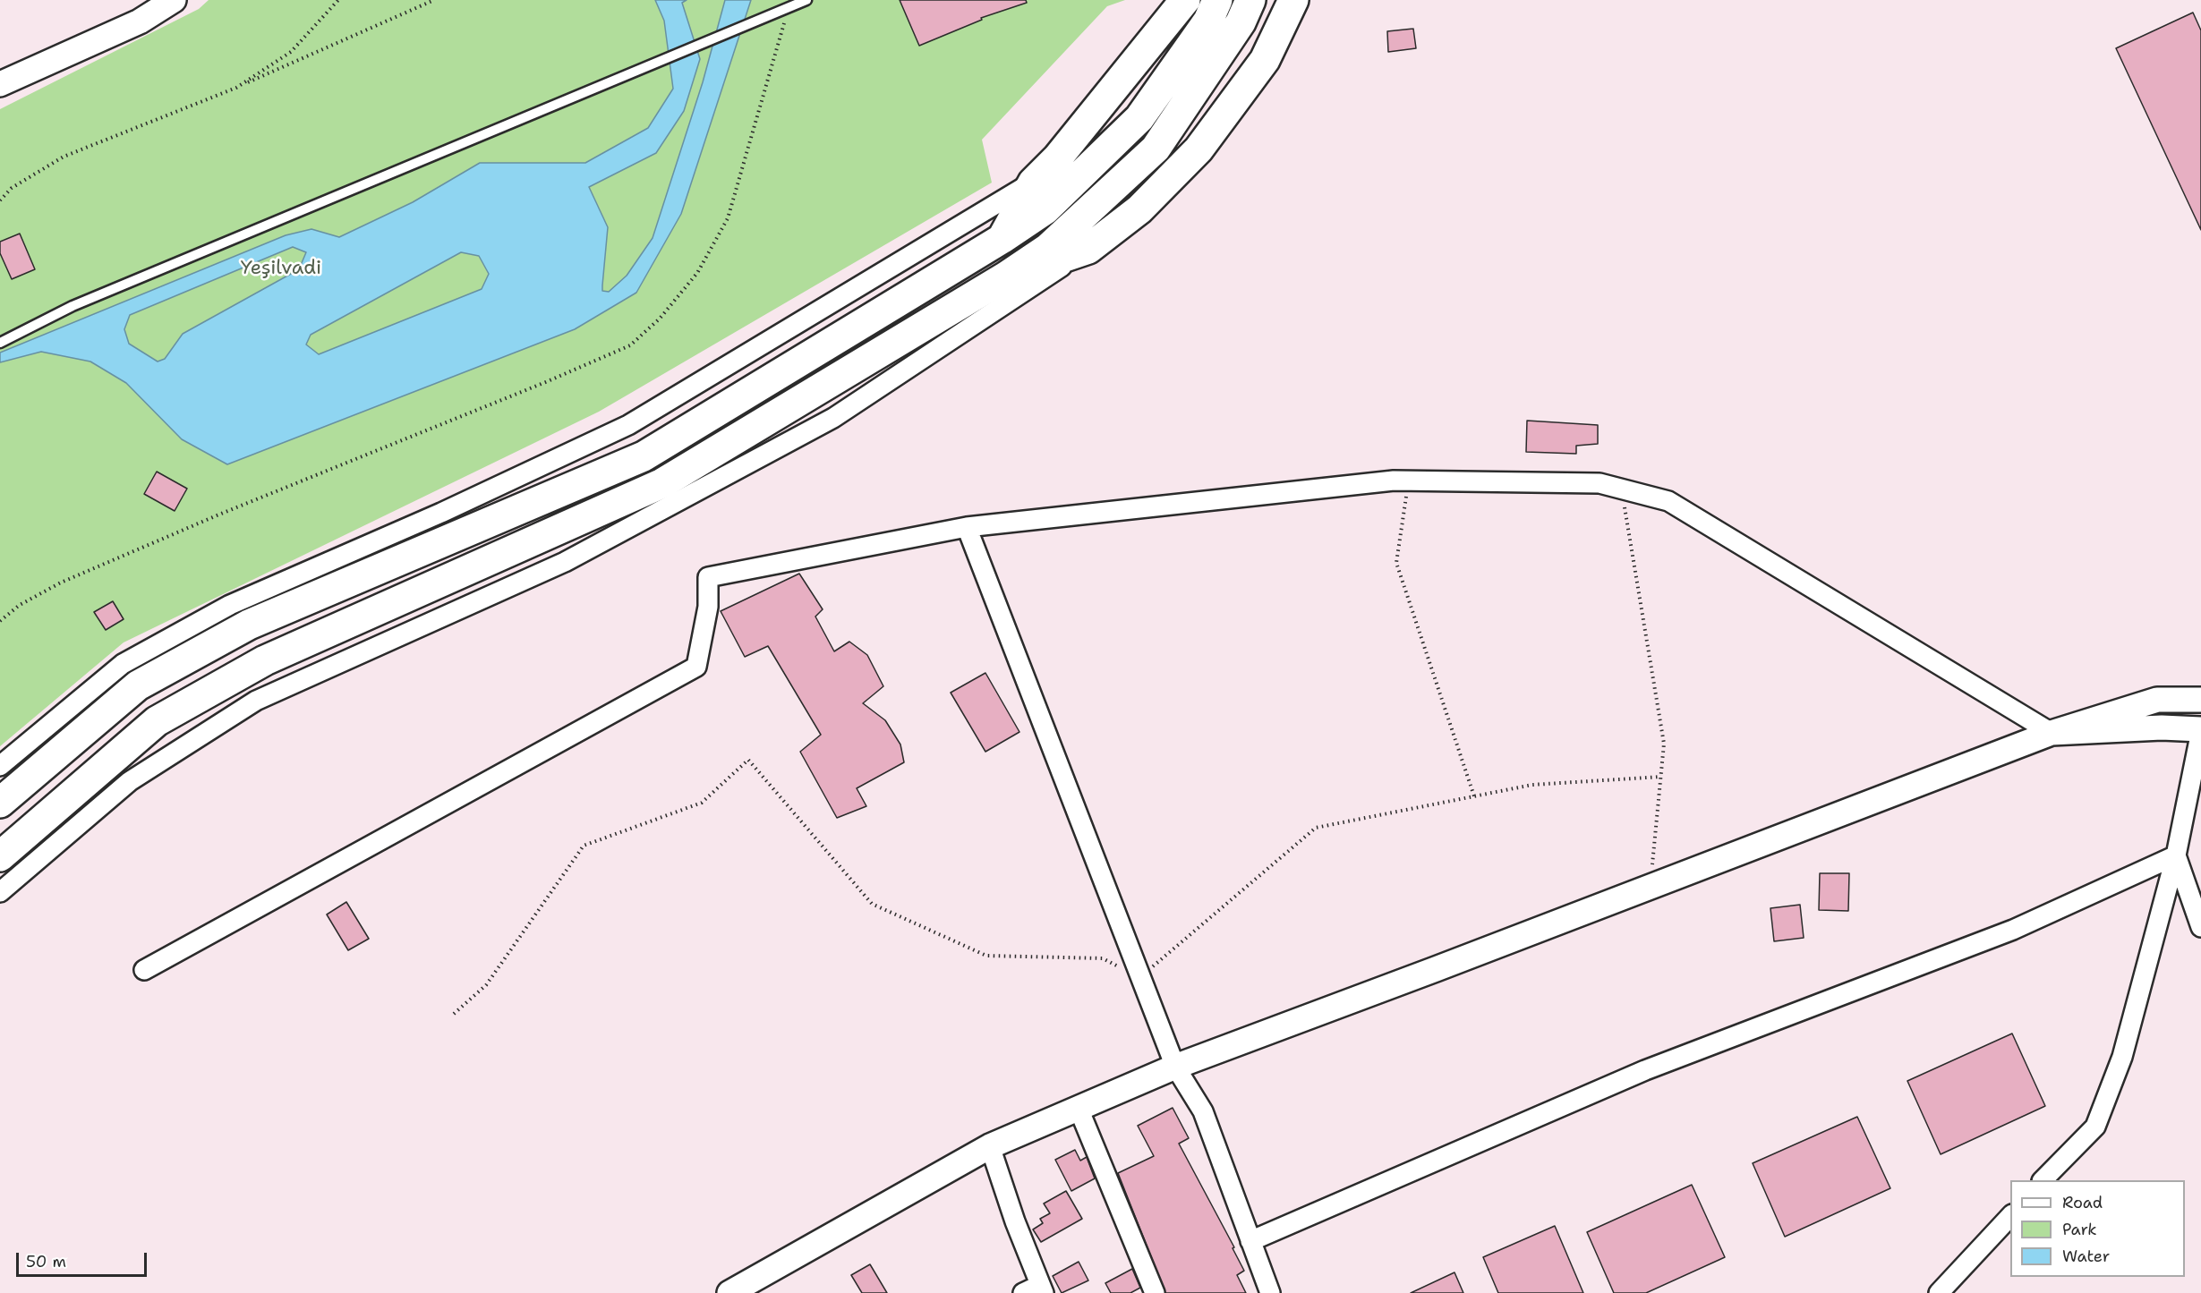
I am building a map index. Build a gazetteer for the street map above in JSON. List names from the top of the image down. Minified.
{"parks":["Yeşilvadi"],"legend":["Road","Park","Water"],"scale_bar":"50 m"}
